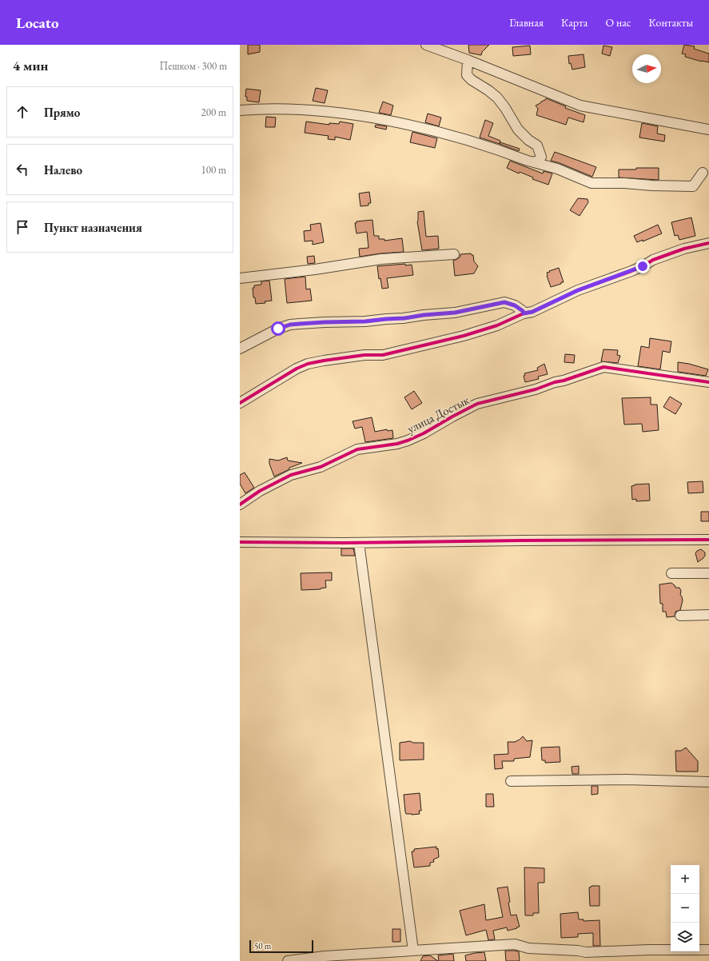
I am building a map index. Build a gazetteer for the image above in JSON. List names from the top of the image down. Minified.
{"streets":{"street":["улица Достык"]},"scale_bar":"50 m","north":"right","page":{"header":"Locato","nav":["Главная","Карта","О нас","Контакты"],"heading":["4 мин","Пешком · 300 m"],"list":[["Прямо","200 m"],["Налево","100 m"],"Пункт назначения"],"map_buttons":["+","−"],"scale":"50 m"}}
